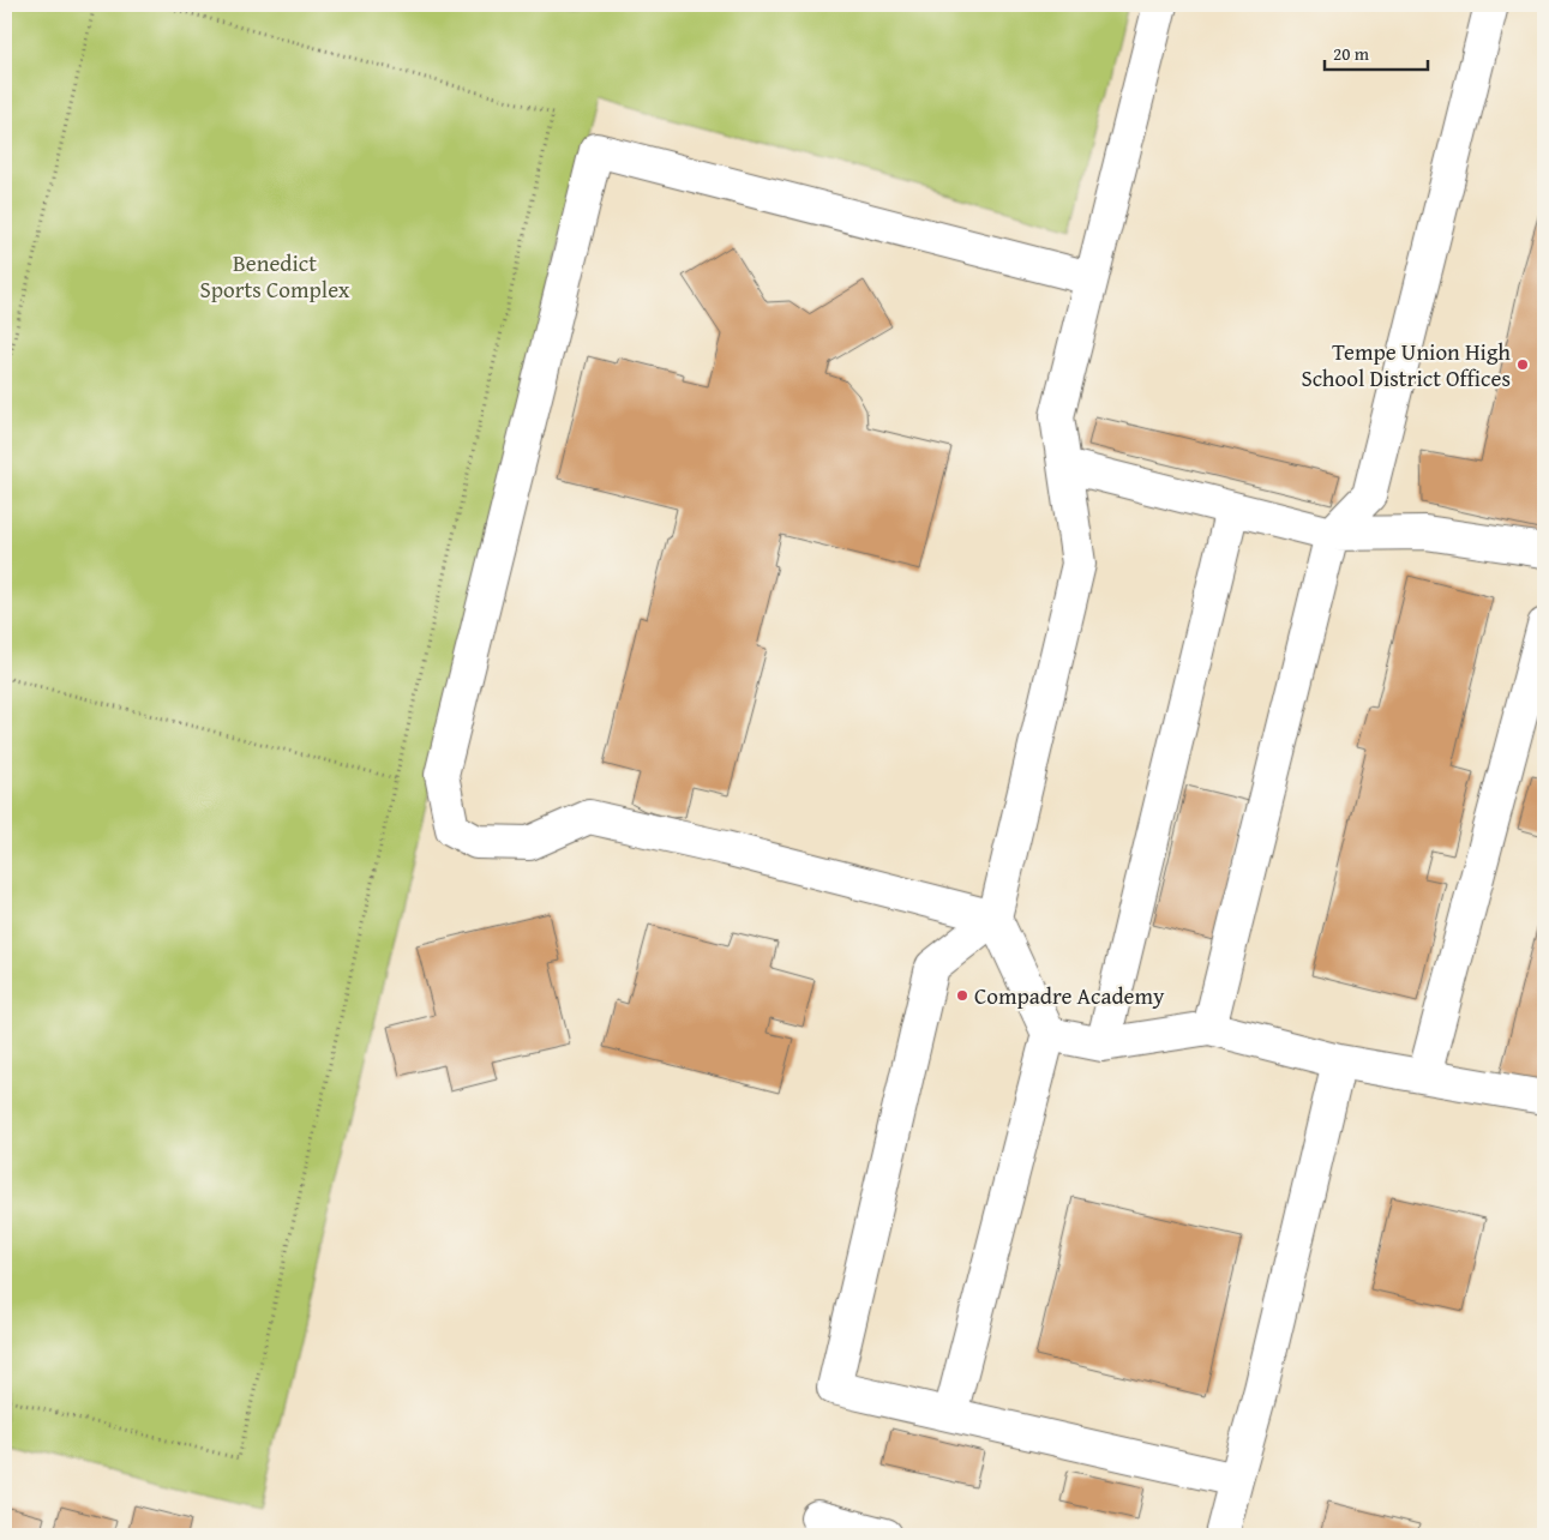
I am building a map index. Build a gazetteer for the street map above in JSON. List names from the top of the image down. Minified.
{"parks":["Benedict Sports Complex"],"places":["Tempe Union High School District Offices","Compadre Academy"],"scale_bar":"20 m"}
